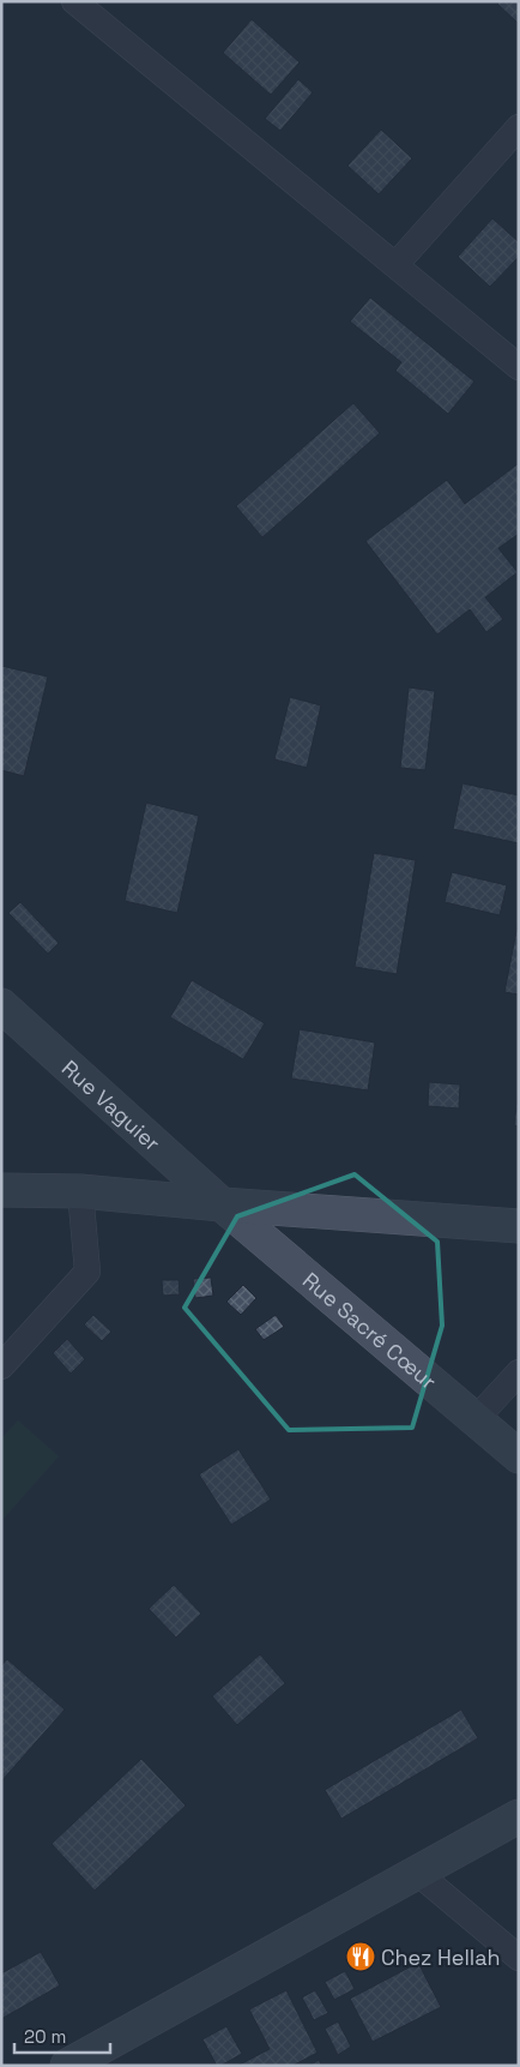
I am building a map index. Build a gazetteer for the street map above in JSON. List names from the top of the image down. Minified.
{"streets":{"street":["Rue Vaguier","Rue Sacré Cœur"]},"crossings":[["Rue Vaguier","Rue Sacré Cœur"]],"places":{"restaurant":["Chez Hellah"]},"scale_bar":"20 m"}
